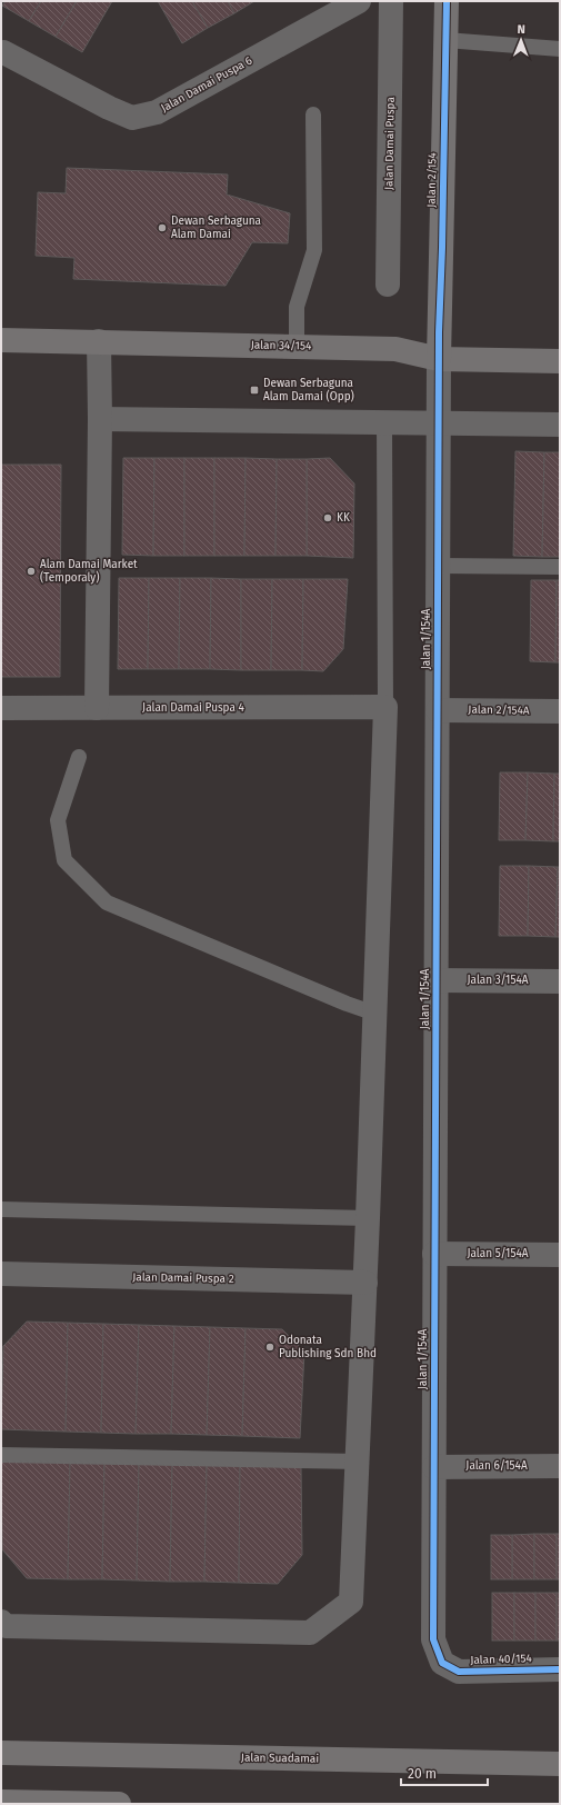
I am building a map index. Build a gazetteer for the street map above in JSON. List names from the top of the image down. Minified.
{"streets":{"street":["Jalan Damai Puspa 6","Jalan Damai Puspa","Jalan 2/154","Jalan 34/154","Jalan 1/154A","Jalan Damai Puspa 4","Jalan 2/154A","Jalan 3/154A","Jalan 5/154A","Jalan Damai Puspa 2","Jalan 6/154A","Jalan 40/154","Jalan Suadamai"]},"crossings":[["Jalan 2/154","Jalan 34/154"],["Jalan 2/154","Jalan 1/154A"],["Jalan 34/154","Jalan 1/154A"],["Jalan 1/154A","Jalan 2/154A"],["Jalan 1/154A","Jalan 3/154A"],["Jalan 1/154A","Jalan 5/154A"],["Jalan 1/154A","Jalan 6/154A"],["Jalan 1/154A","Jalan 40/154"]],"places":{"other":["Dewan Serbaguna Alam Damai","KK","Alam Damai Market (Temporaly)","Odonata Publishing Sdn Bhd"],"transit":["Dewan Serbaguna Alam Damai (Opp)"]},"scale_bar":"20 m","north":"top"}
